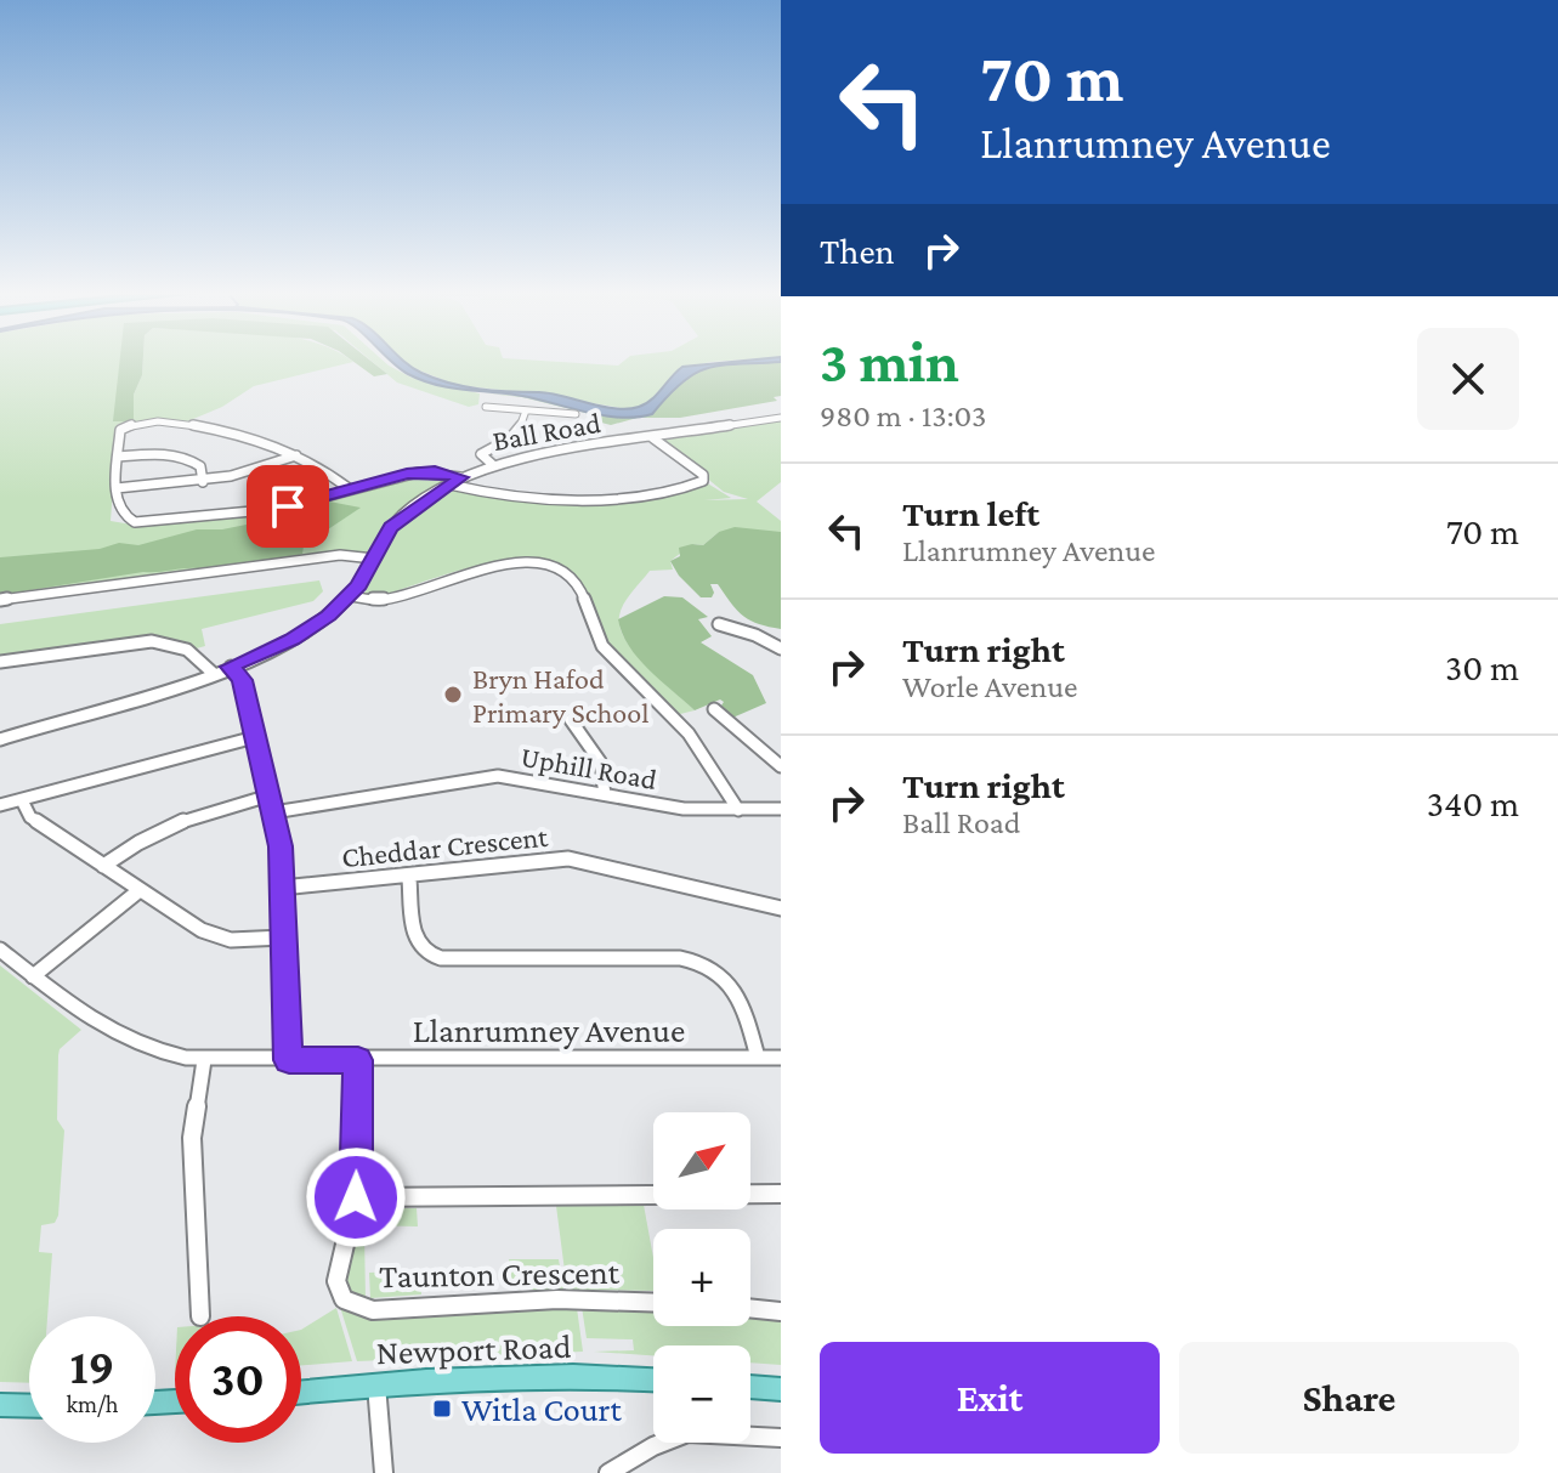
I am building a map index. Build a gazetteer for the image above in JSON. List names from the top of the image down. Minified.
{"streets":{"main road":["Newport Road"],"street":["Ball Road","Uphill Road","Cheddar Crescent","Llanrumney Avenue","Taunton Crescent"]},"crossings":[["Llanrumney Avenue","Taunton Crescent"]],"places":{"other":["Bryn Hafod Primary School"],"transit":["Witla Court"]},"north":"top right","page":{"turn":["70 m","Llanrumney Avenue"],"then":"Then","heading":["3 min","980 m · 13:03"],"list":[{"name":"Turn left","note":"Llanrumney Avenue","value":"70 m"},{"name":"Turn right","note":"Worle Avenue","value":"30 m"},{"name":"Turn right","note":"Ball Road","value":"340 m"}],"map_buttons":["+","−"],"speed":"19 km/h","limit":"30","buttons":["Exit","Share"]}}
